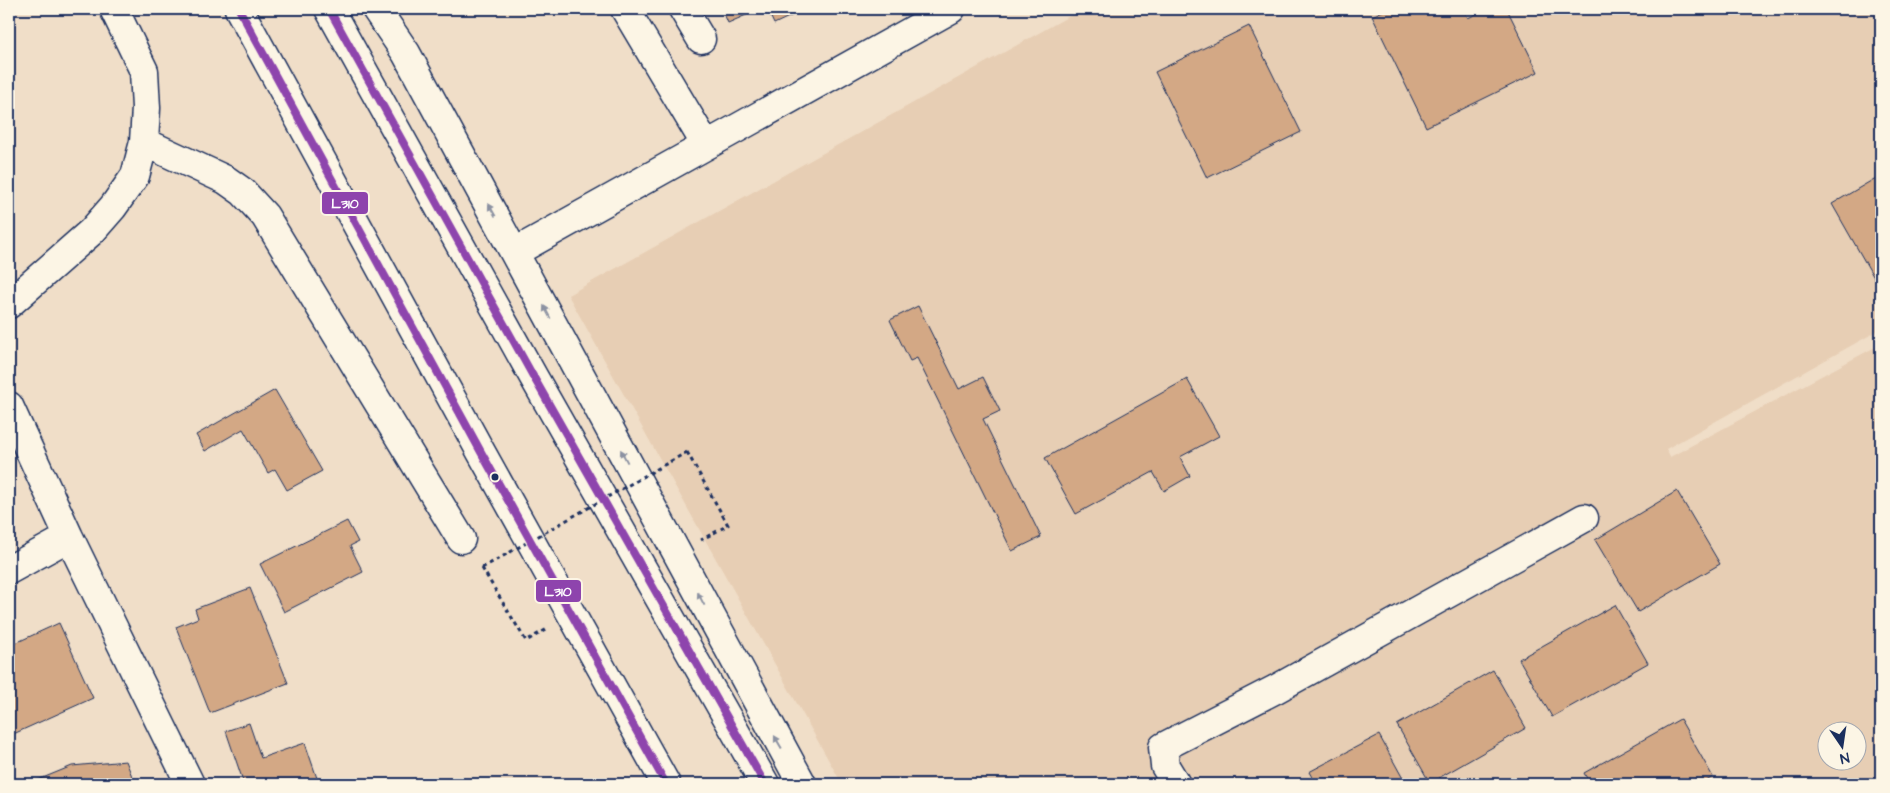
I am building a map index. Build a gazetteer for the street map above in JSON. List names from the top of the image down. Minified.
{"lines":["transit line L310"],"north":"bottom"}
